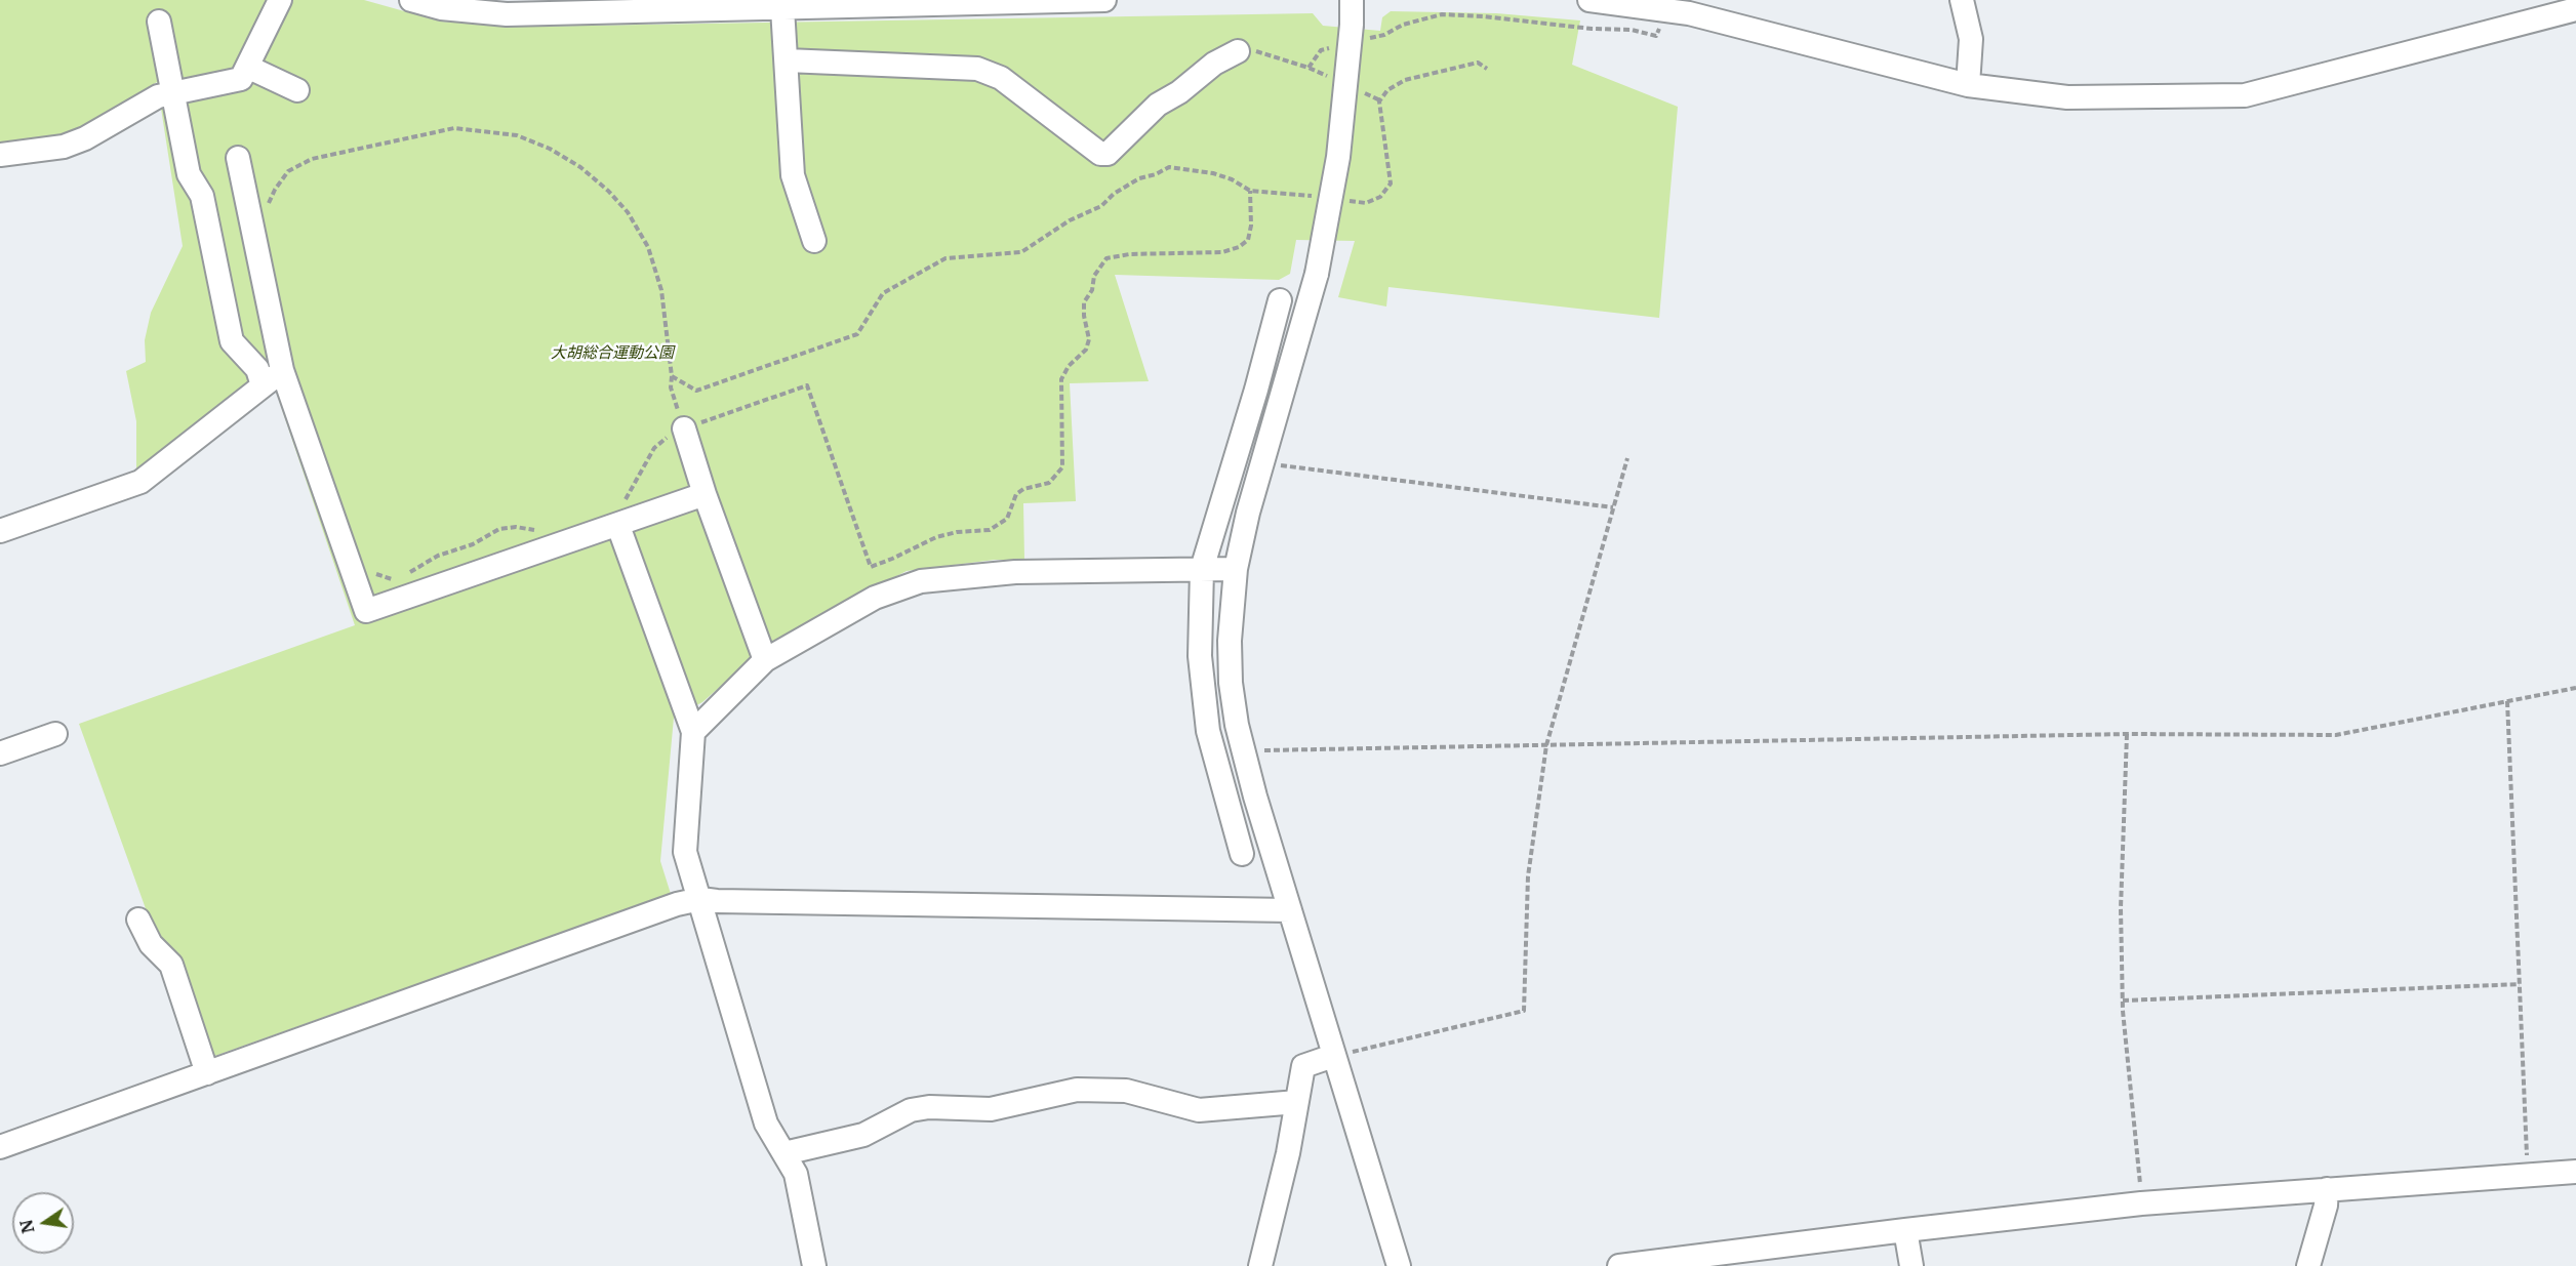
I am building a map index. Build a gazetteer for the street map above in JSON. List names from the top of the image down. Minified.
{"parks":["大胡総合運動公園"],"north":"left"}
